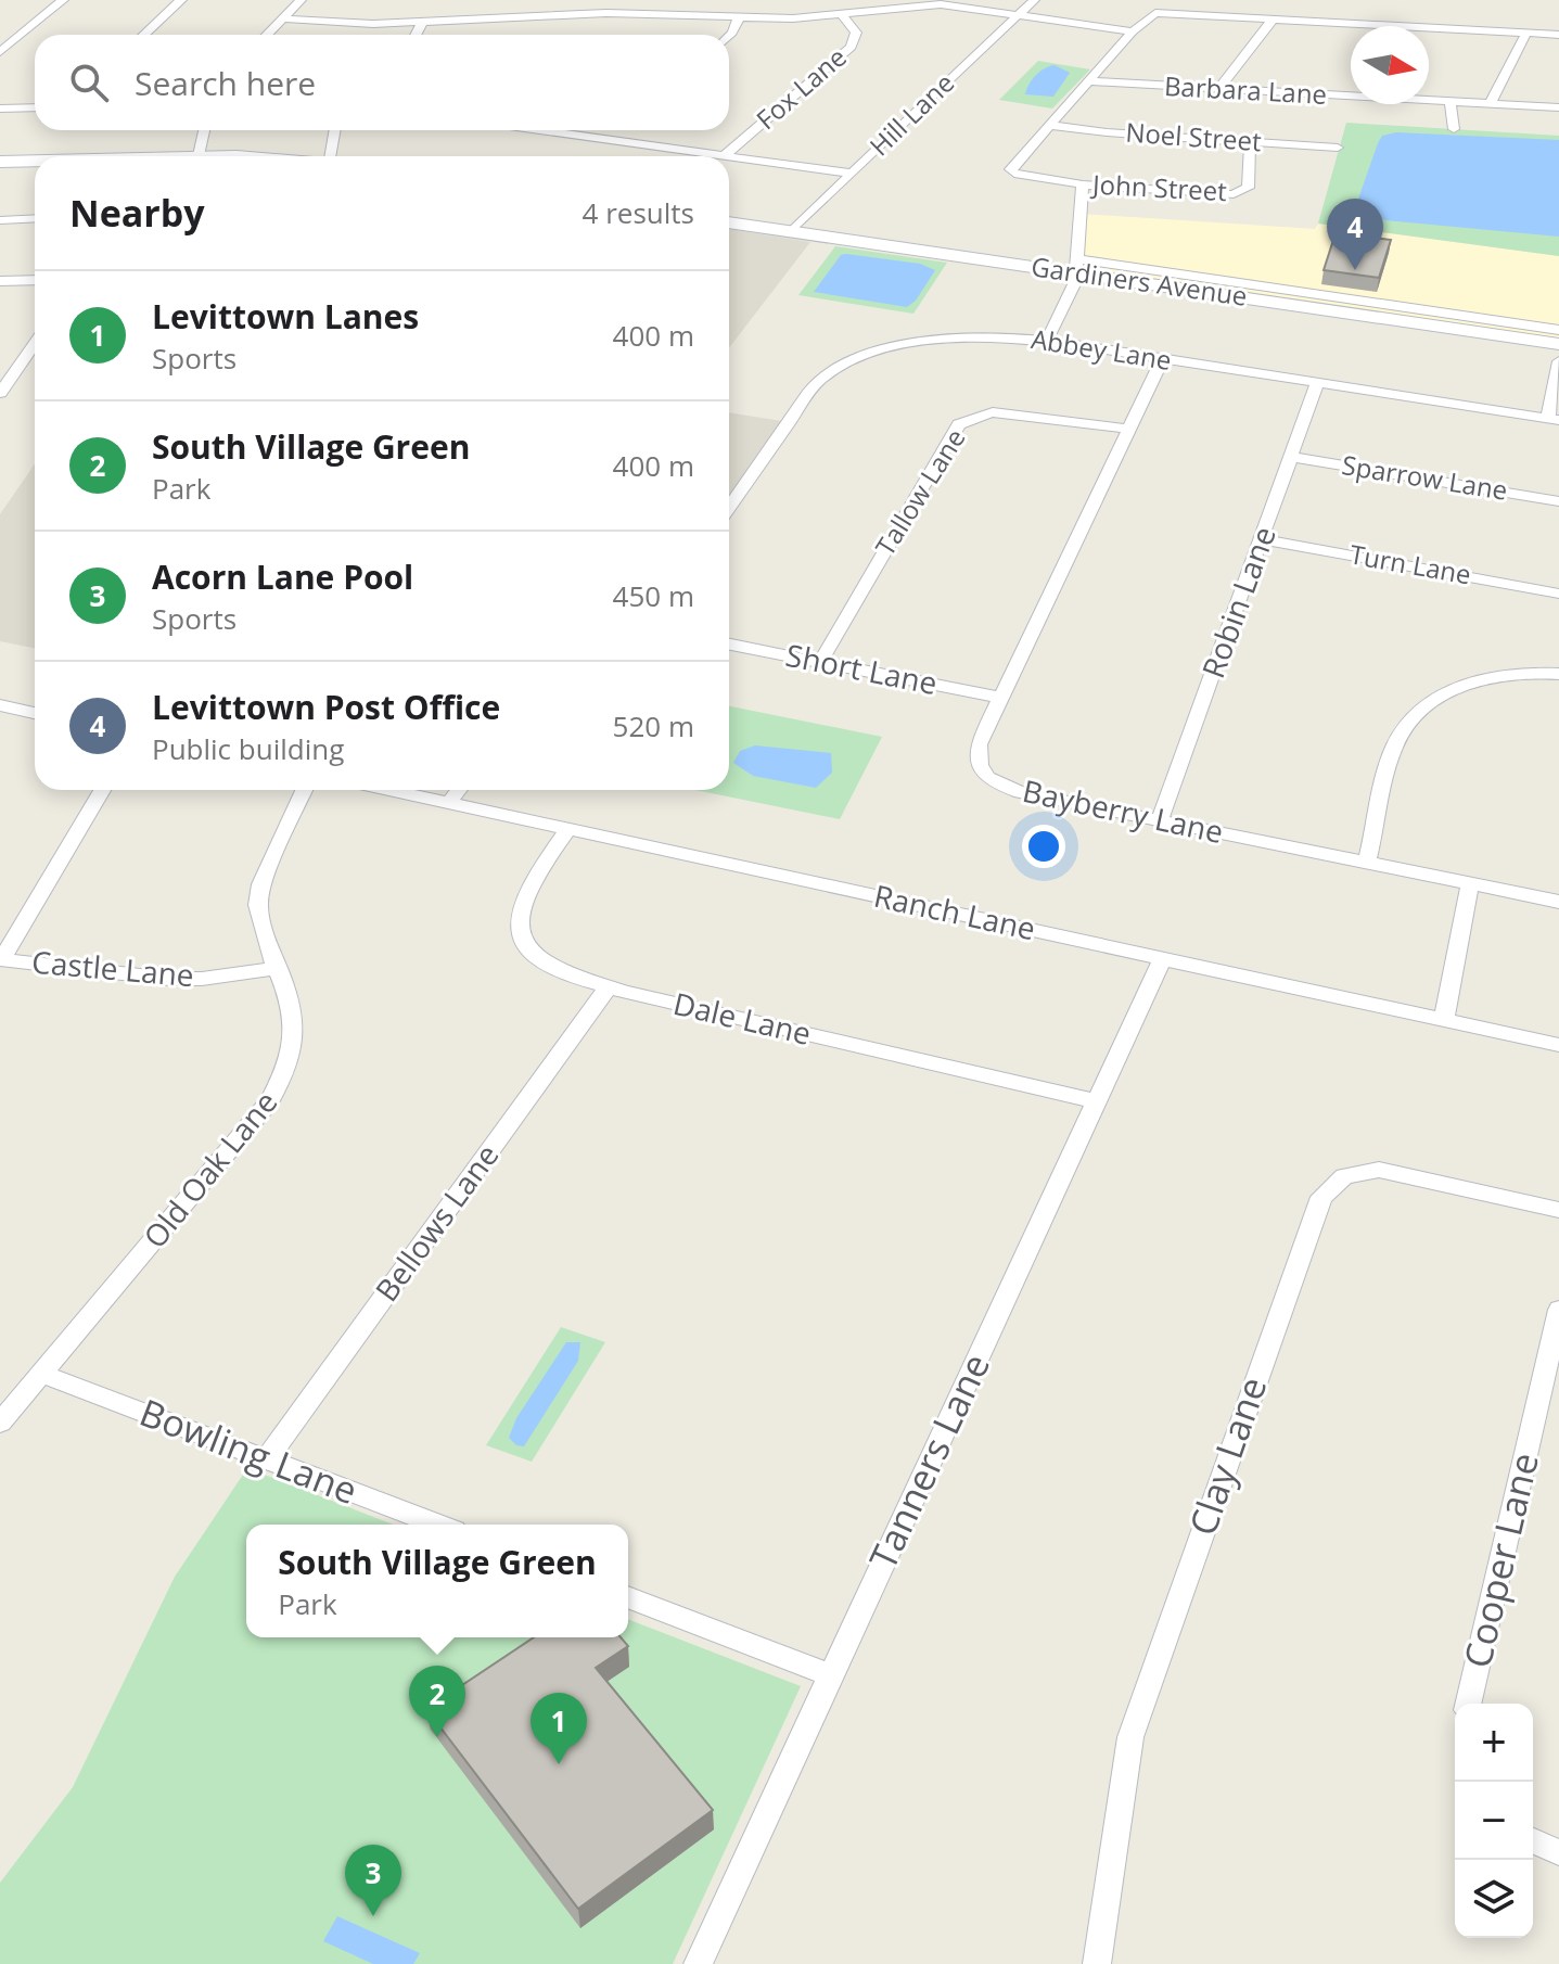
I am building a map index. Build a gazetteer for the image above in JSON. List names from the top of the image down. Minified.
{"streets":{"main road":["Gardiners Avenue"],"street":["Fox Lane","Barbara Lane","Hill Lane","Noel Street","John Street","Abbey Lane","Sparrow Lane","Tallow Lane","Turn Lane","Robin Lane","Short Lane","Bayberry Lane","Ranch Lane","Castle Lane","Dale Lane","Old Oak Lane","Bellows Lane","Bowling Lane","Clay Lane","Tanners Lane","Cooper Lane"]},"crossings":[["Hill Lane","Gardiners Avenue"],["Noel Street","John Street"],["Abbey Lane","Robin Lane"],["Abbey Lane","Bayberry Lane"],["Sparrow Lane","Robin Lane"],["Tallow Lane","Short Lane"],["Tallow Lane","Bayberry Lane"],["Turn Lane","Robin Lane"],["Robin Lane","Bayberry Lane"],["Short Lane","Bayberry Lane"],["Ranch Lane","Dale Lane"],["Ranch Lane","Tanners Lane"],["Castle Lane","Old Oak Lane"],["Dale Lane","Bellows Lane"],["Dale Lane","Tanners Lane"],["Old Oak Lane","Bowling Lane"],["Bellows Lane","Bowling Lane"]],"north":"right","page":{"search":"Search here","heading":["Nearby","4 results"],"pins":["4","2","1","3"],"list":[{"mark":"1","name":"Levittown Lanes","note":"Sports","value":"400 m"},{"mark":"2","name":"South Village Green","note":"Park","value":"400 m"},{"mark":"3","name":"Acorn Lane Pool","note":"Sports","value":"450 m"},{"mark":"4","name":"Levittown Post Office","note":"Public building","value":"520 m"}],"popup":["South Village Green","Park"],"map_buttons":["+","−"]}}
